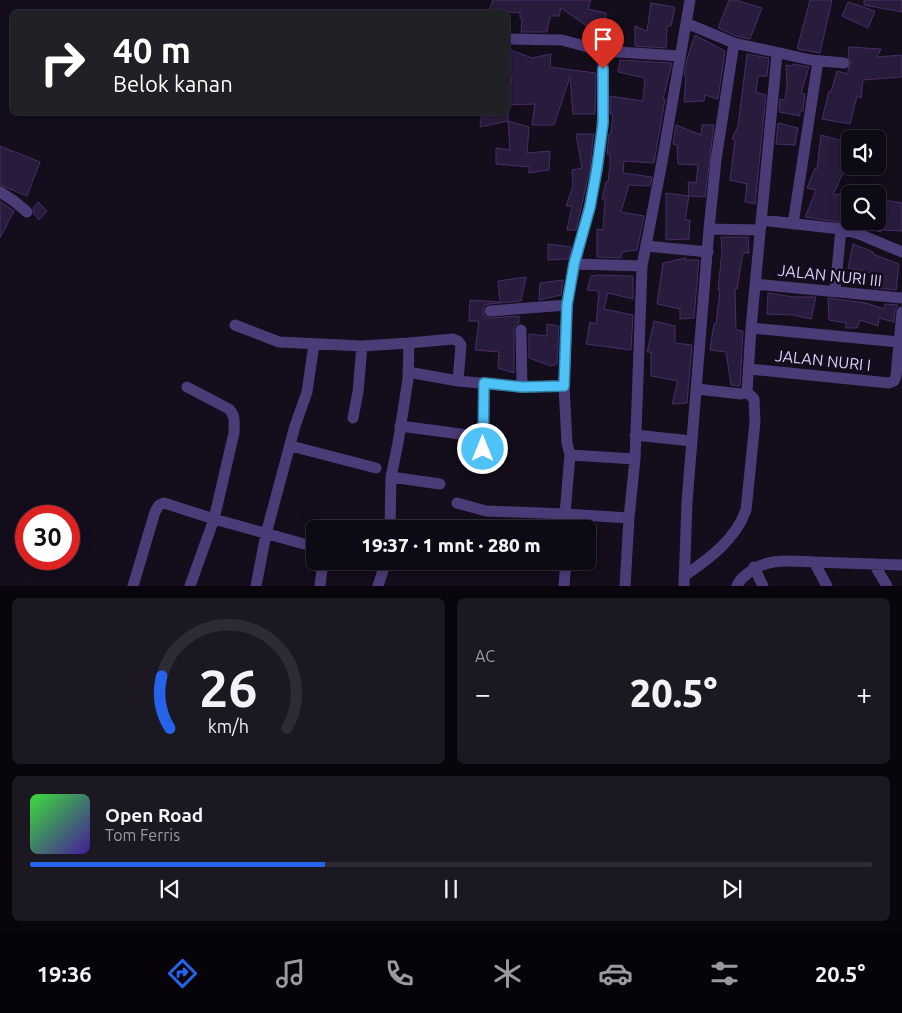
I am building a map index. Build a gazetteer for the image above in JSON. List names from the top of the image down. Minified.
{"streets":{"street":["JALAN NURI III","JALAN NURI I"]},"page":{"turn":["40 m","Belok kanan"],"limit":"30","trip":"19:37 · 1 mnt · 280 m","tile":"AC","heat":["−","20.5°","+"],"song":["Open Road","Tom Ferris"],"tabs":["19:36","20.5°"],"gauge":["26","km/h"]}}
